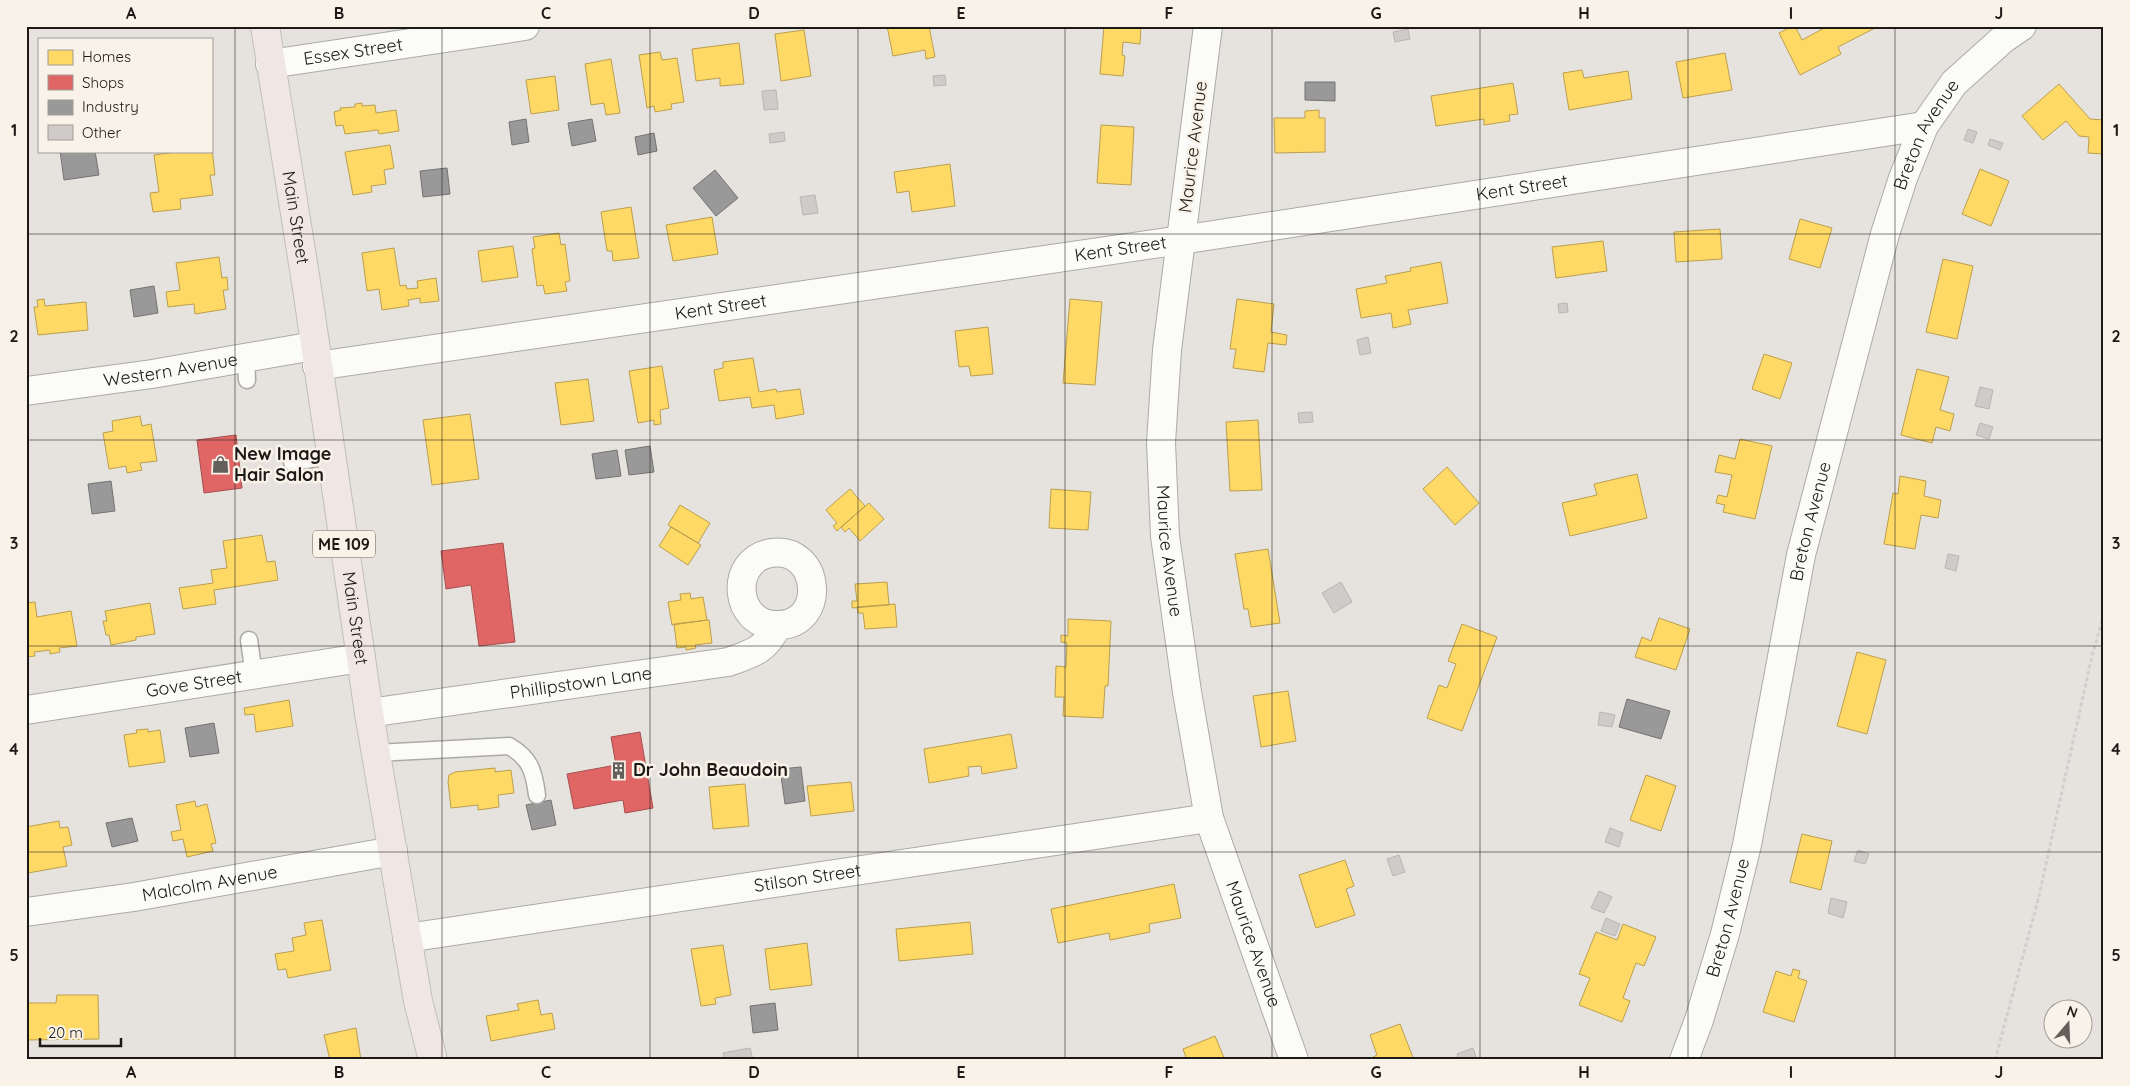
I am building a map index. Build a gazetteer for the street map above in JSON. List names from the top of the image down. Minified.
{"streets":{"highway":["Main Street","ME 109"],"street":["Essex Street","Breton Avenue","Maurice Avenue","Kent Street","Western Avenue","Phillipstown Lane","Gove Street","Stilson Street","Malcolm Avenue"]},"crossings":[["Essex Street","Main Street"],["Breton Avenue","Kent Street"],["Maurice Avenue","Kent Street"],["Maurice Avenue","Stilson Street"],["Kent Street","Main Street"],["Kent Street","Western Avenue"],["Main Street","Western Avenue"],["Main Street","Phillipstown Lane"],["Main Street","Gove Street"],["Main Street","Stilson Street"],["Main Street","Malcolm Avenue"]],"places":{"shop":["New Image Hair Salon"],"building":["Dr John Beaudoin"]},"legend":["Homes","Shops","Industry","Other"],"scale_bar":"20 m","north":"top","grid":{"columns":["A","B","C","D","E","F","G","H","I","J"],"rows":["1","2","3","4","5"]}}
